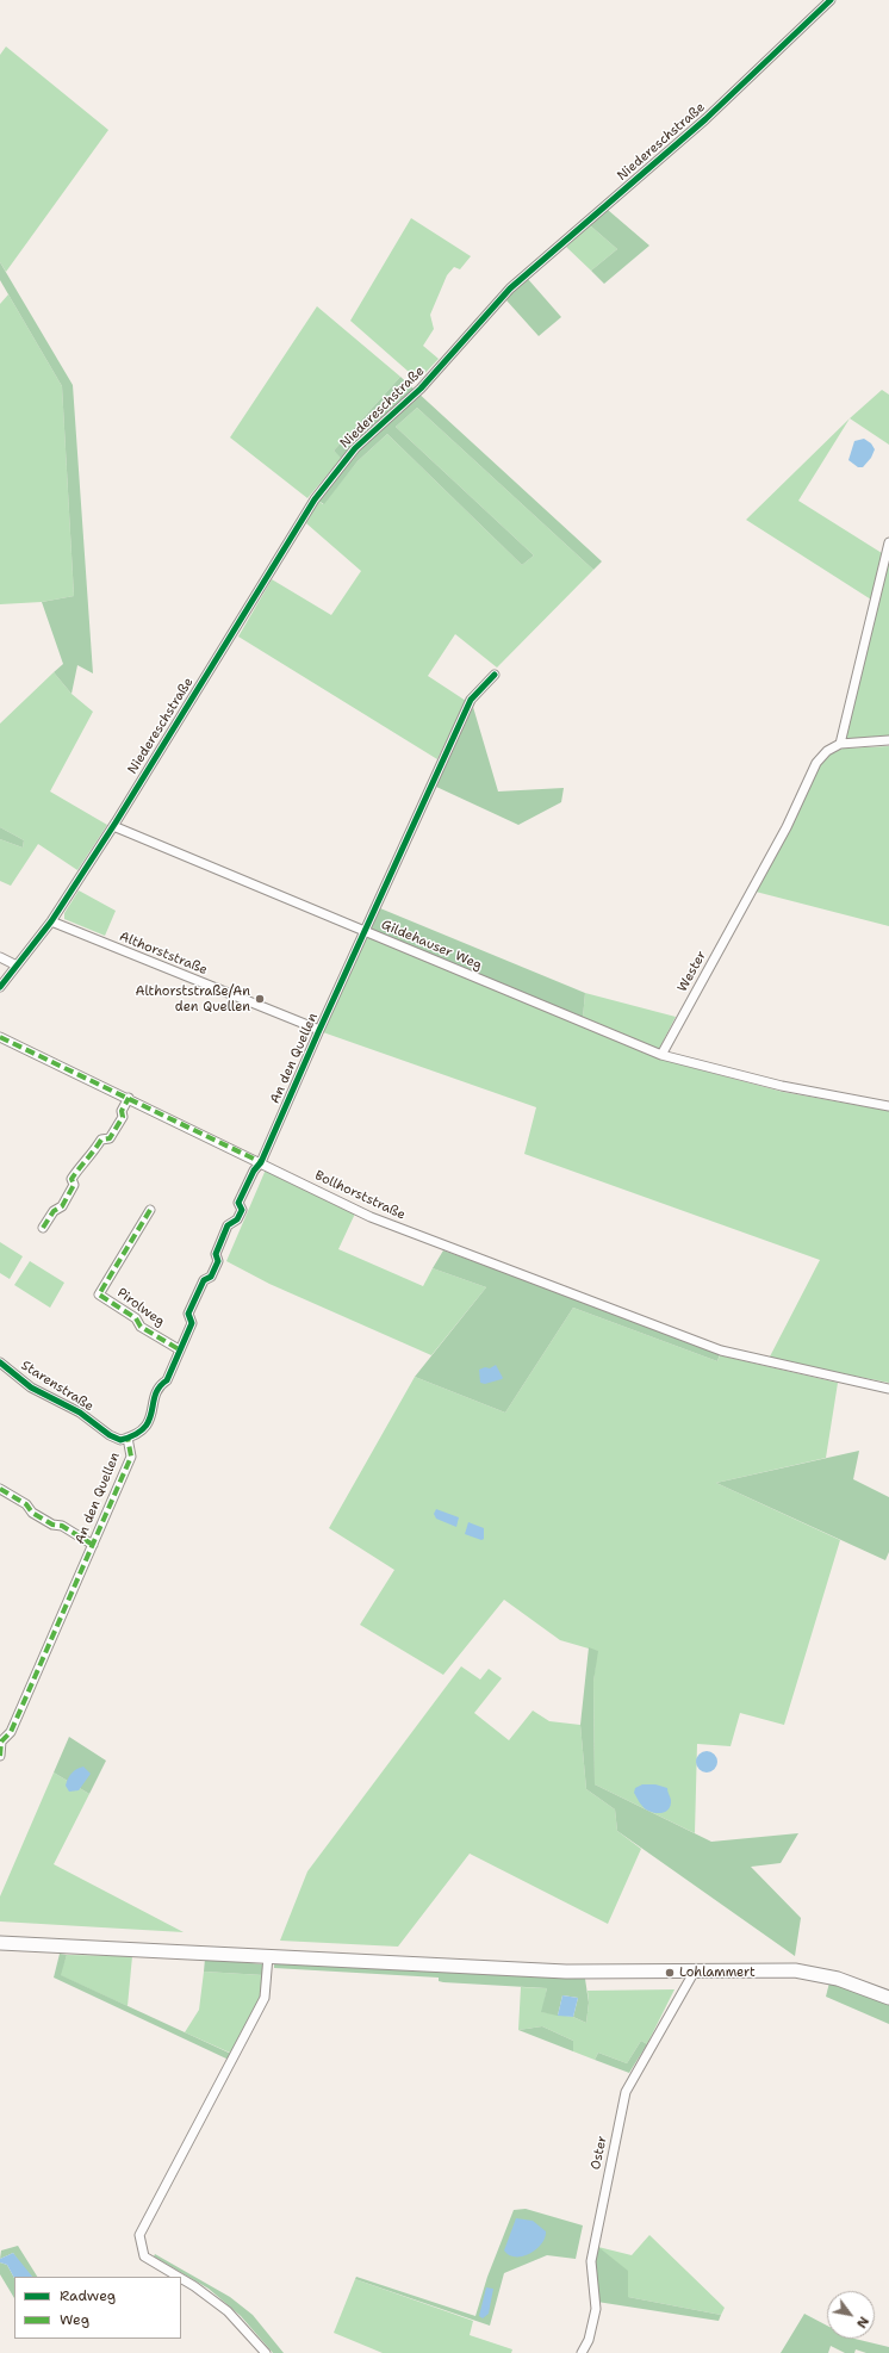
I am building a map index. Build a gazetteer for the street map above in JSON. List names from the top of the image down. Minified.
{"streets":{"street":["Niedereschstraße","Gildehauser Weg","Althorststraße","Wester","An den Quellen","Bollhorststraße","Pirolweg","Starenstraße","Oster"]},"crossings":[["Niedereschstraße","Gildehauser Weg"],["Niedereschstraße","Althorststraße"],["Gildehauser Weg","Wester"],["Gildehauser Weg","An den Quellen"],["Althorststraße","An den Quellen"],["An den Quellen","Bollhorststraße"],["An den Quellen","Pirolweg"],["An den Quellen","Starenstraße"]],"places":["Althorststraße/An den Quellen","Lohlammert"],"legend":["Radweg","Weg"],"north":"bottom right"}
